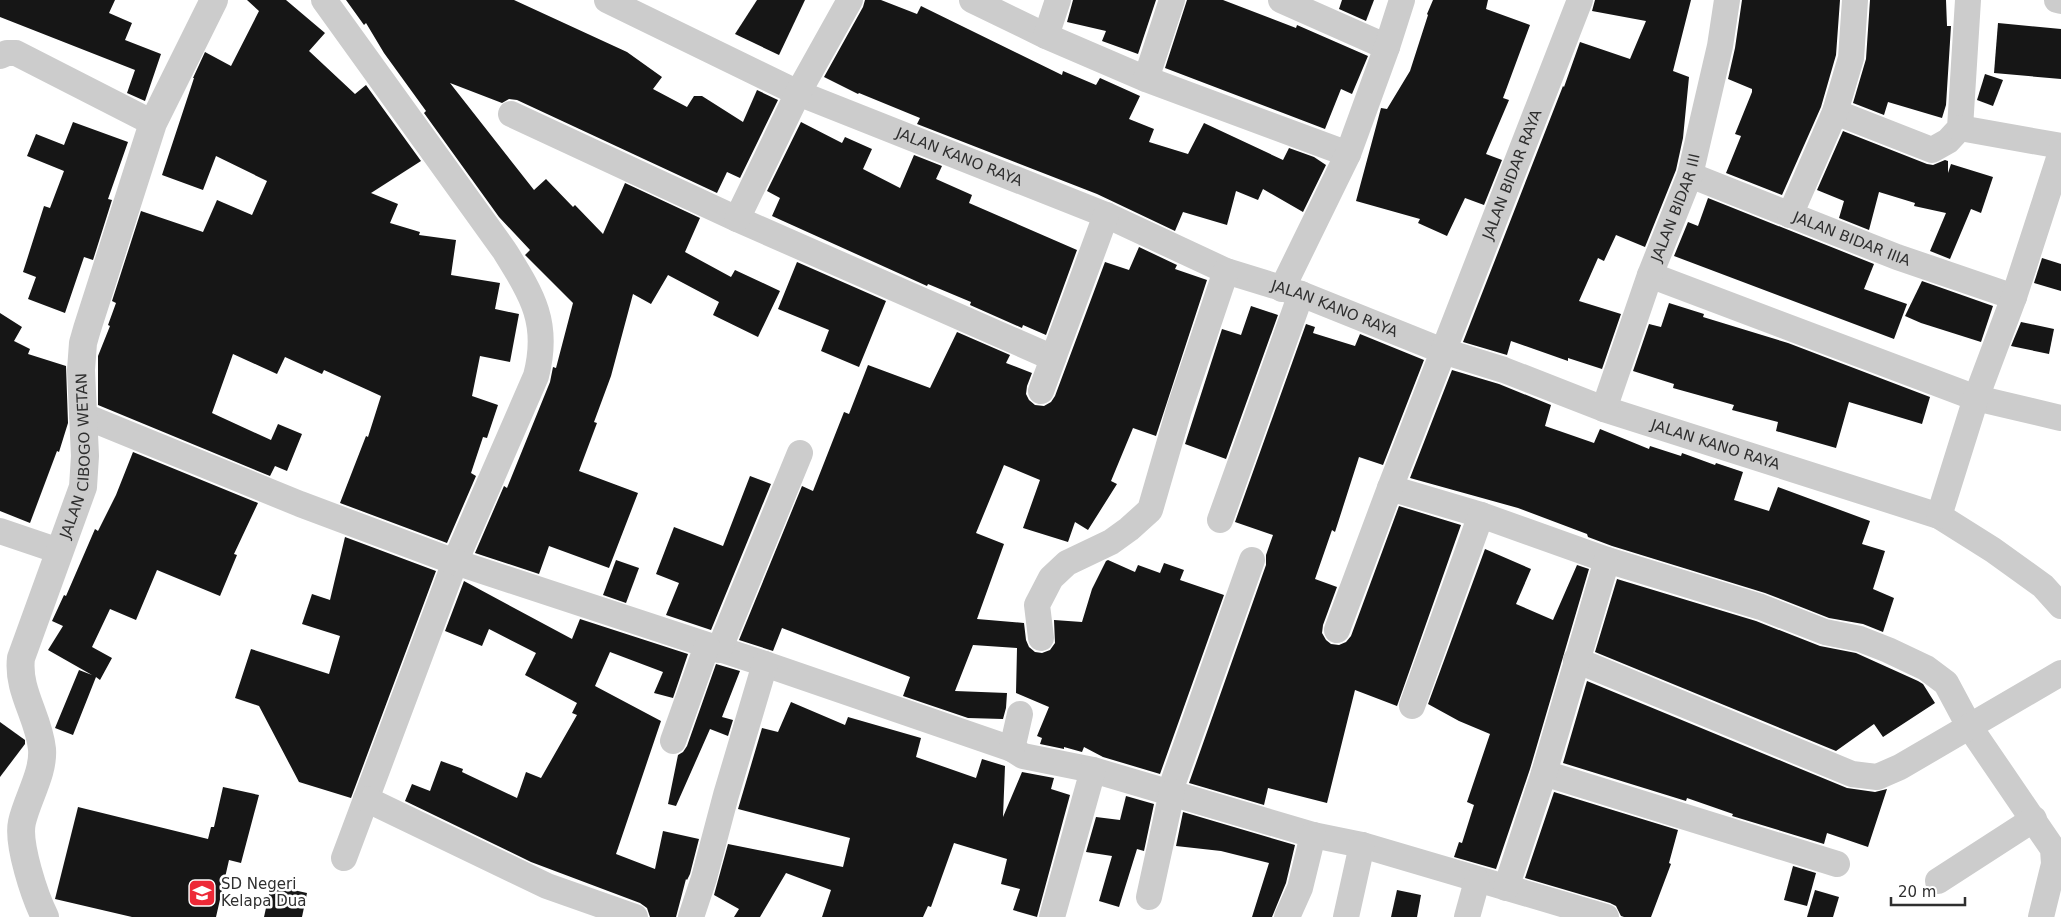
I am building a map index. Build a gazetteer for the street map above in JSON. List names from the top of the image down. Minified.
{"streets":{"street":["JALAN KANO RAYA","JALAN BIDAR RAYA","JALAN BIDAR III","JALAN BIDAR IIIA","JALAN CIBOGO WETAN"]},"crossings":[["JALAN KANO RAYA","JALAN BIDAR RAYA"],["JALAN KANO RAYA","JALAN BIDAR III"],["JALAN BIDAR III","JALAN BIDAR IIIA"]],"places":{"school or university":["SD Negeri Kelapa Dua"]},"scale_bar":"20 m"}
